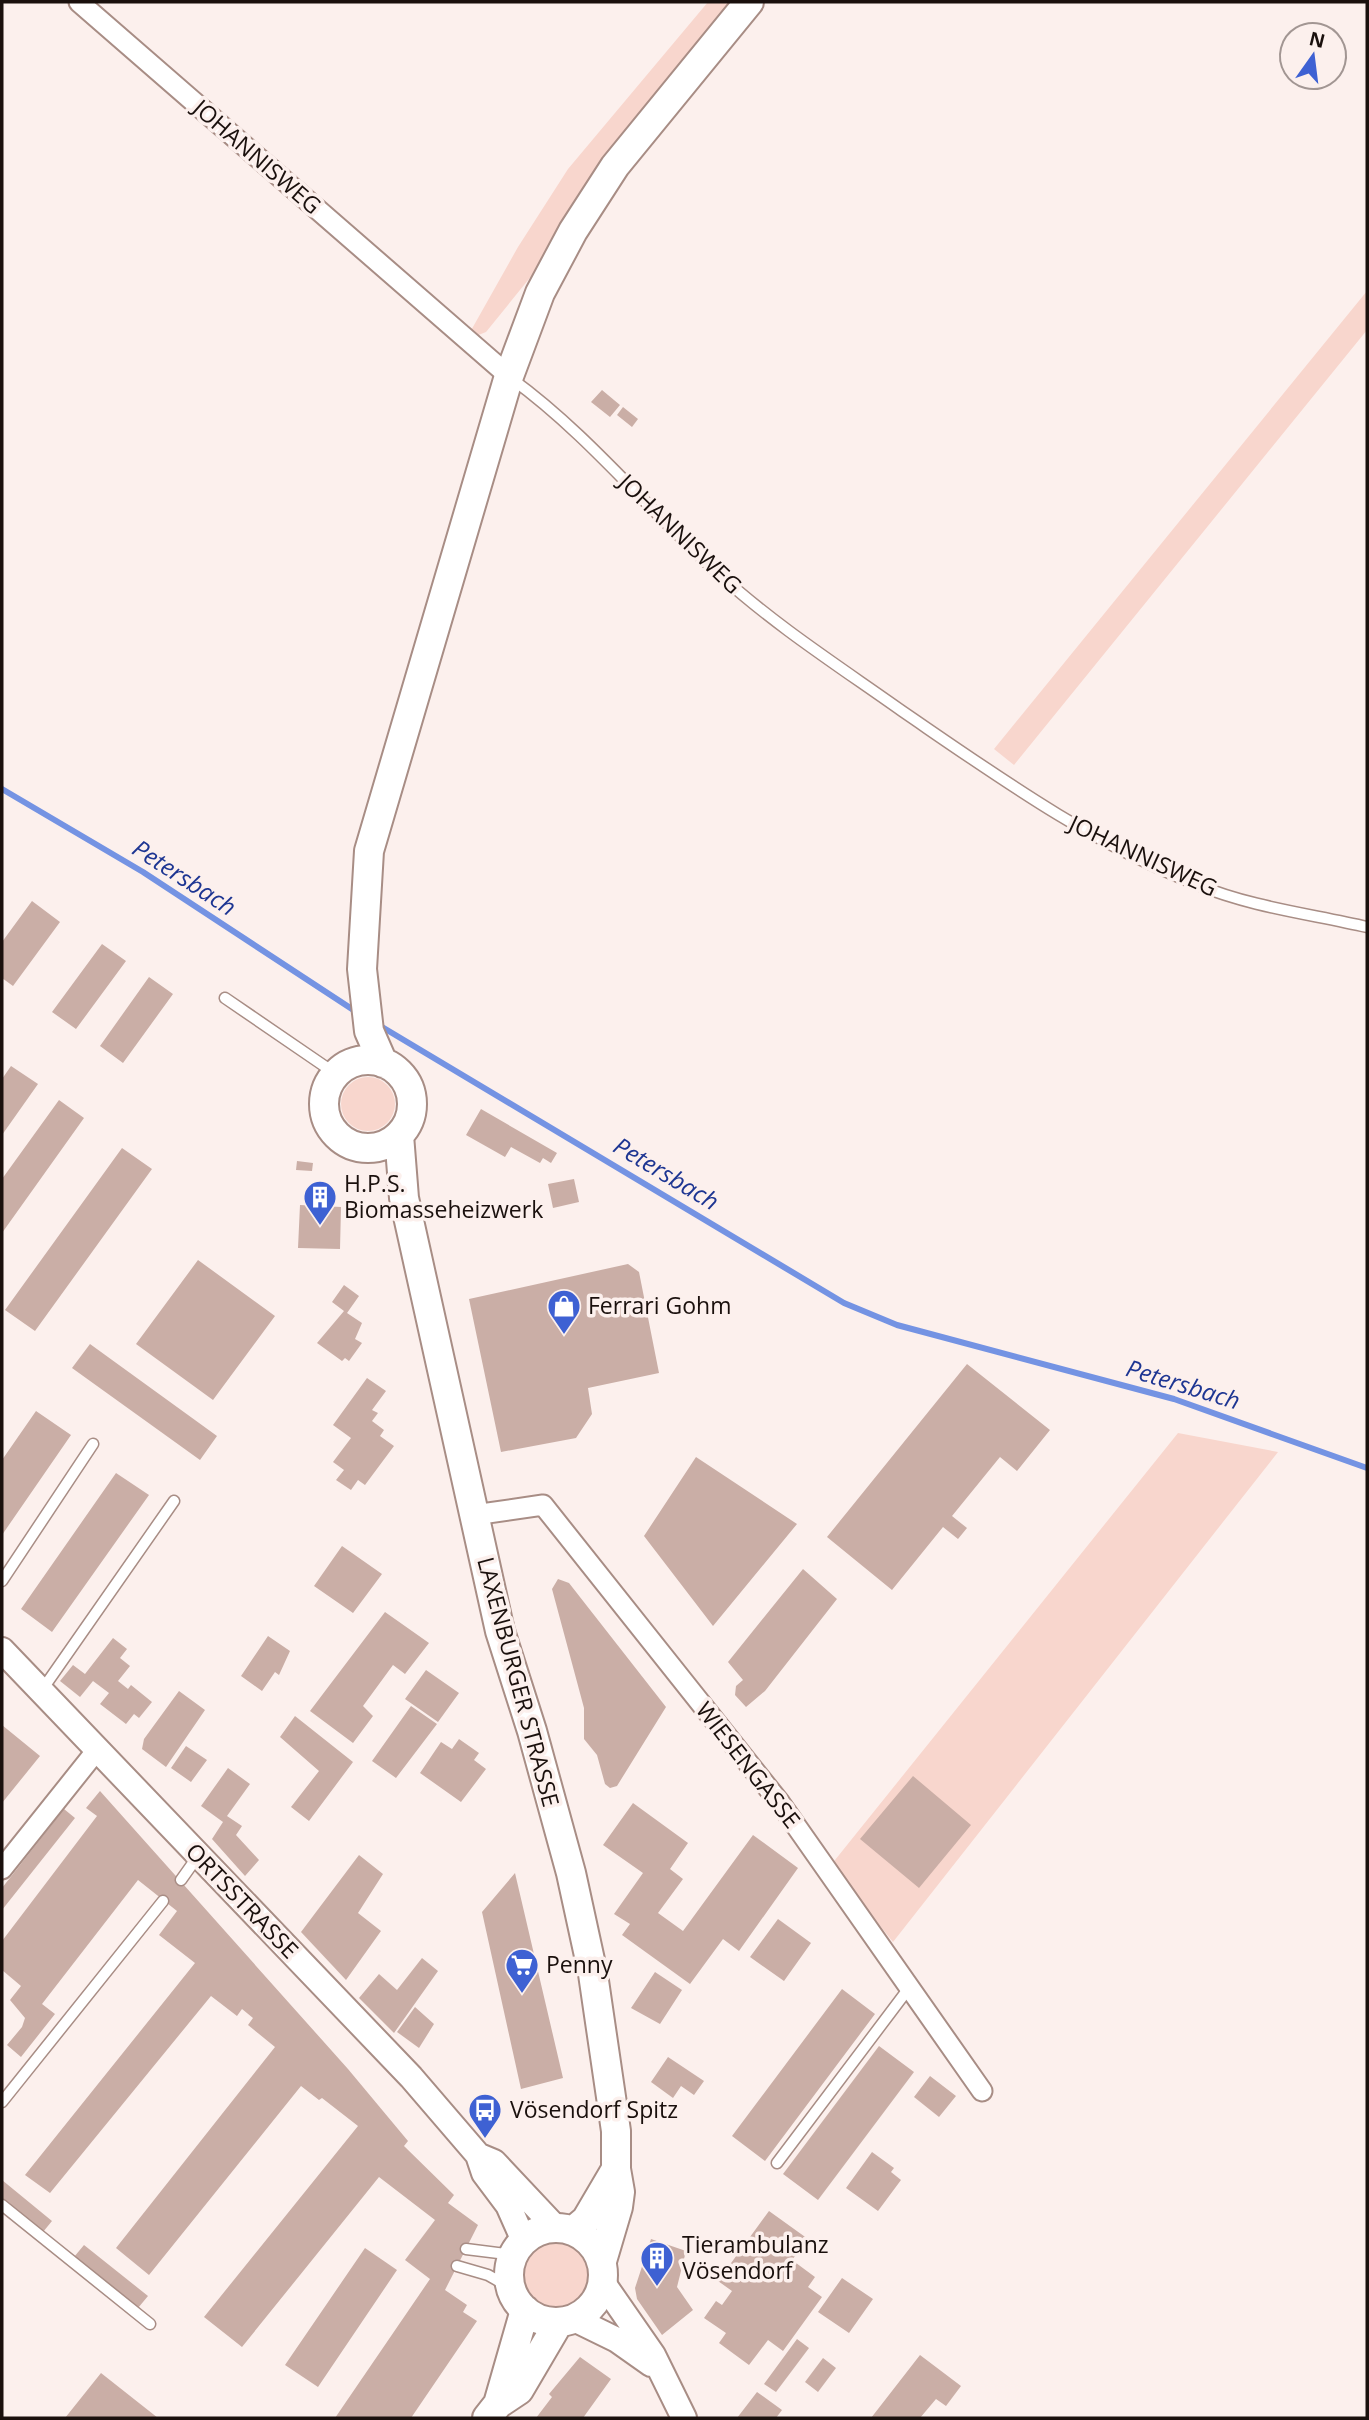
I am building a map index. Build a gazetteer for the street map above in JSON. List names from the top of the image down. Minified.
{"streets":{"main road":["LAXENBURGER STRASSE"],"street":["JOHANNISWEG","WIESENGASSE","ORTSSTRASSE"]},"crossings":[["LAXENBURGER STRASSE","WIESENGASSE"],["LAXENBURGER STRASSE","ORTSSTRASSE"]],"water":["Petersbach"],"places":{"building":["H.P.S. Biomasseheizwerk","Tierambulanz Vösendorf"],"shop":["Ferrari Gohm"],"supermarket":["Penny"],"bus stop":["Vösendorf Spitz"]},"north":"top"}
